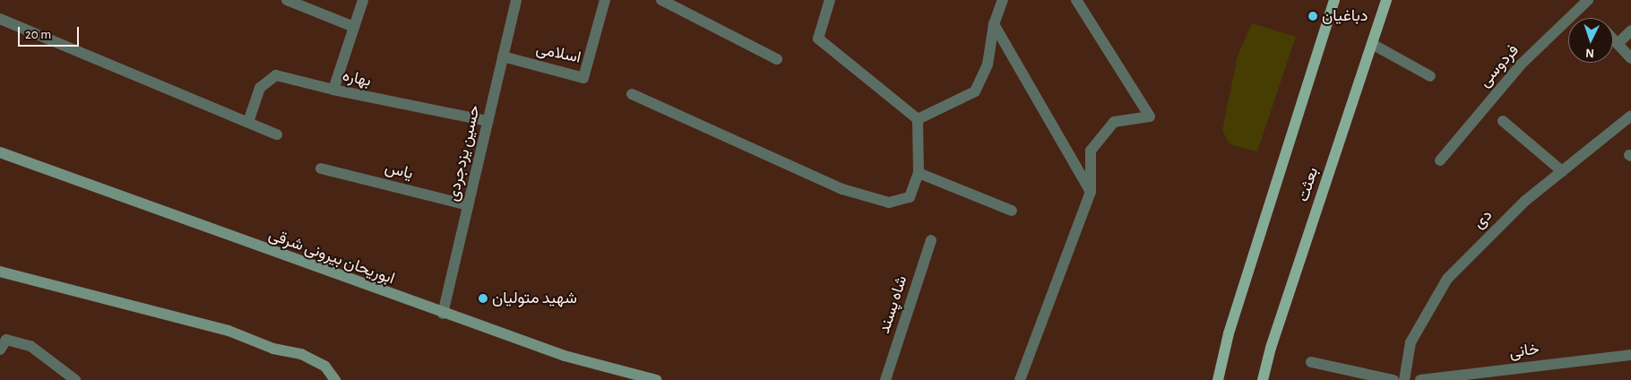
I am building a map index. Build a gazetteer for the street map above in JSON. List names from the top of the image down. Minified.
{"streets":{"main road":["بعثت","ابوریحان بیرونی شرقی"],"street":["اسلامی","فردوسی","بهاره","حسین یزدجردی","یاس","دی","شاه پسند","خانی"]},"crossings":[["اسلامی","حسین یزدجردی"],["بهاره","حسین یزدجردی"],["حسین یزدجردی","یاس"],["حسین یزدجردی","ابوریحان بیرونی شرقی"]],"places":["دباغیان","شهید متولیان"],"scale_bar":"20 m","north":"bottom"}
